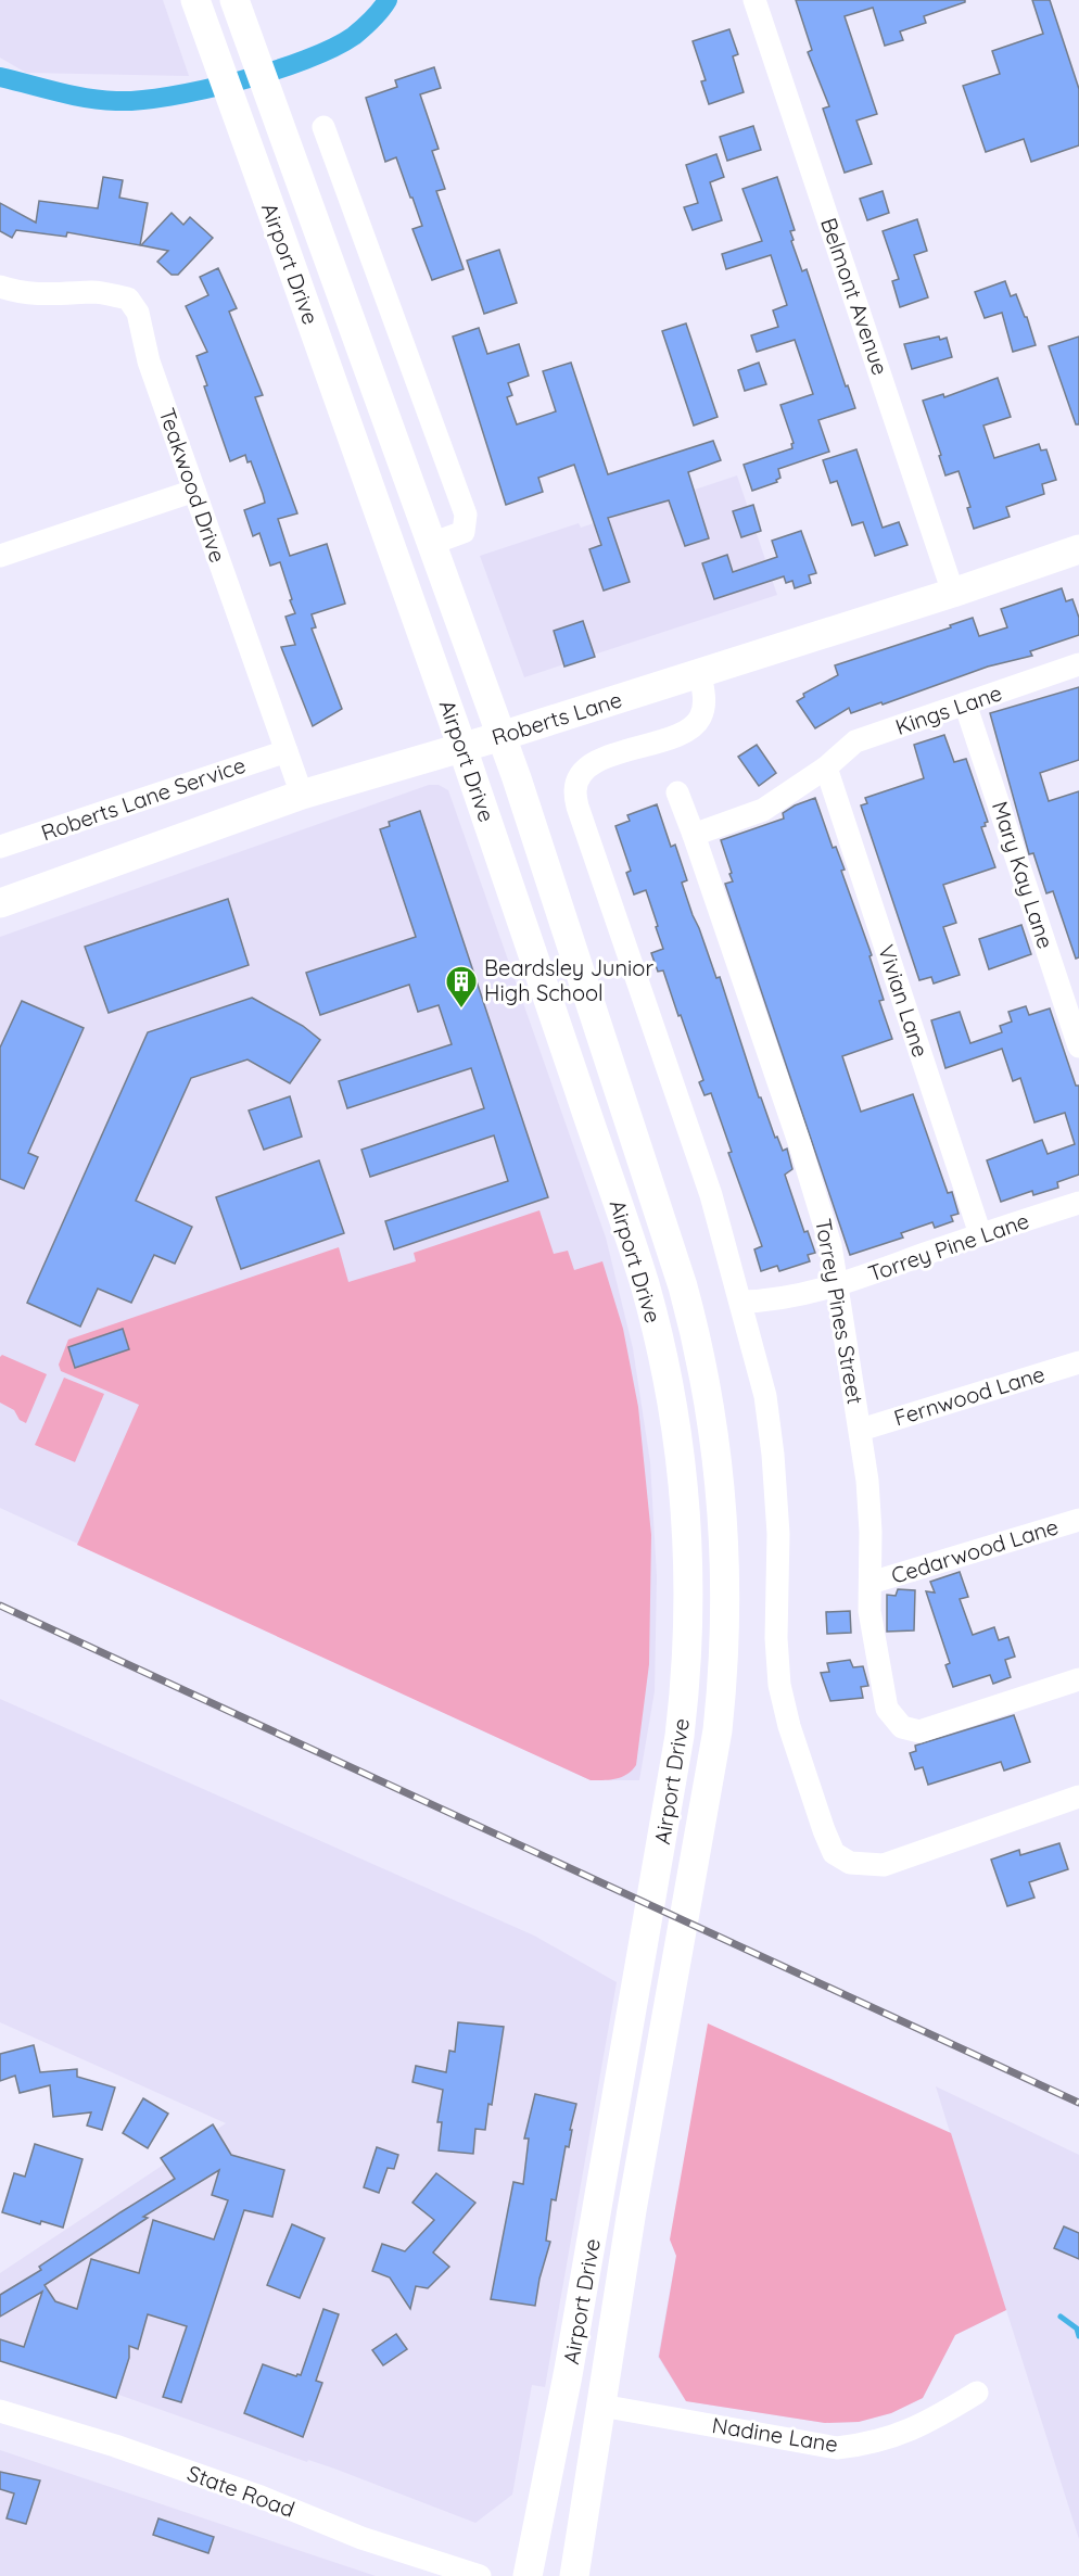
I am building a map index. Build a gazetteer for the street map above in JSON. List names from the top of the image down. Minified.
{"streets":{"main road":["Airport Drive","Roberts Lane"],"street":["Belmont Avenue","Teakwood Drive","Kings Lane","Roberts Lane Service","Mary Kay Lane","Vivian Lane","Torrey Pine Lane","Torrey Pines Street","Fernwood Lane","Cedarwood Lane","Nadine Lane","State Road"]},"crossings":[["Airport Drive","Roberts Lane"],["Airport Drive","Nadine Lane"],["Belmont Avenue","Roberts Lane"],["Teakwood Drive","Roberts Lane"],["Teakwood Drive","Roberts Lane Service"],["Kings Lane","Mary Kay Lane"],["Kings Lane","Vivian Lane"],["Vivian Lane","Torrey Pine Lane"],["Torrey Pine Lane","Torrey Pines Street"],["Torrey Pines Street","Fernwood Lane"],["Torrey Pines Street","Cedarwood Lane"]],"places":{"building":["Beardsley Junior High School"]}}
